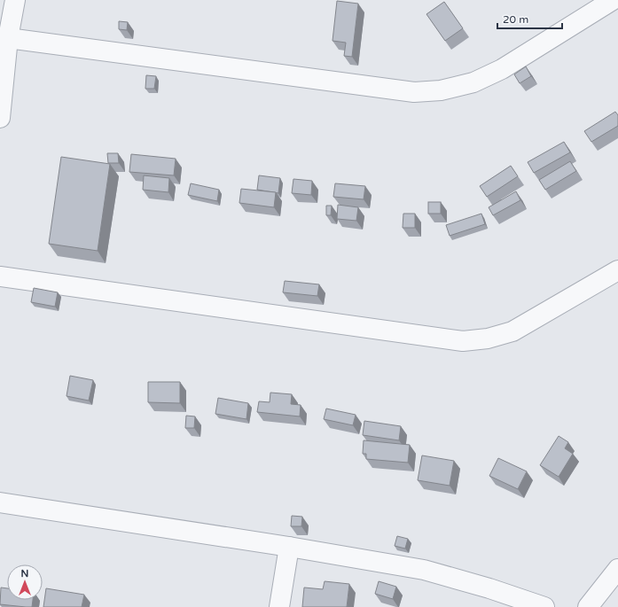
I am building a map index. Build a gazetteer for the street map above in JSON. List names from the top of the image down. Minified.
{"scale_bar":"20 m","north":"top"}
